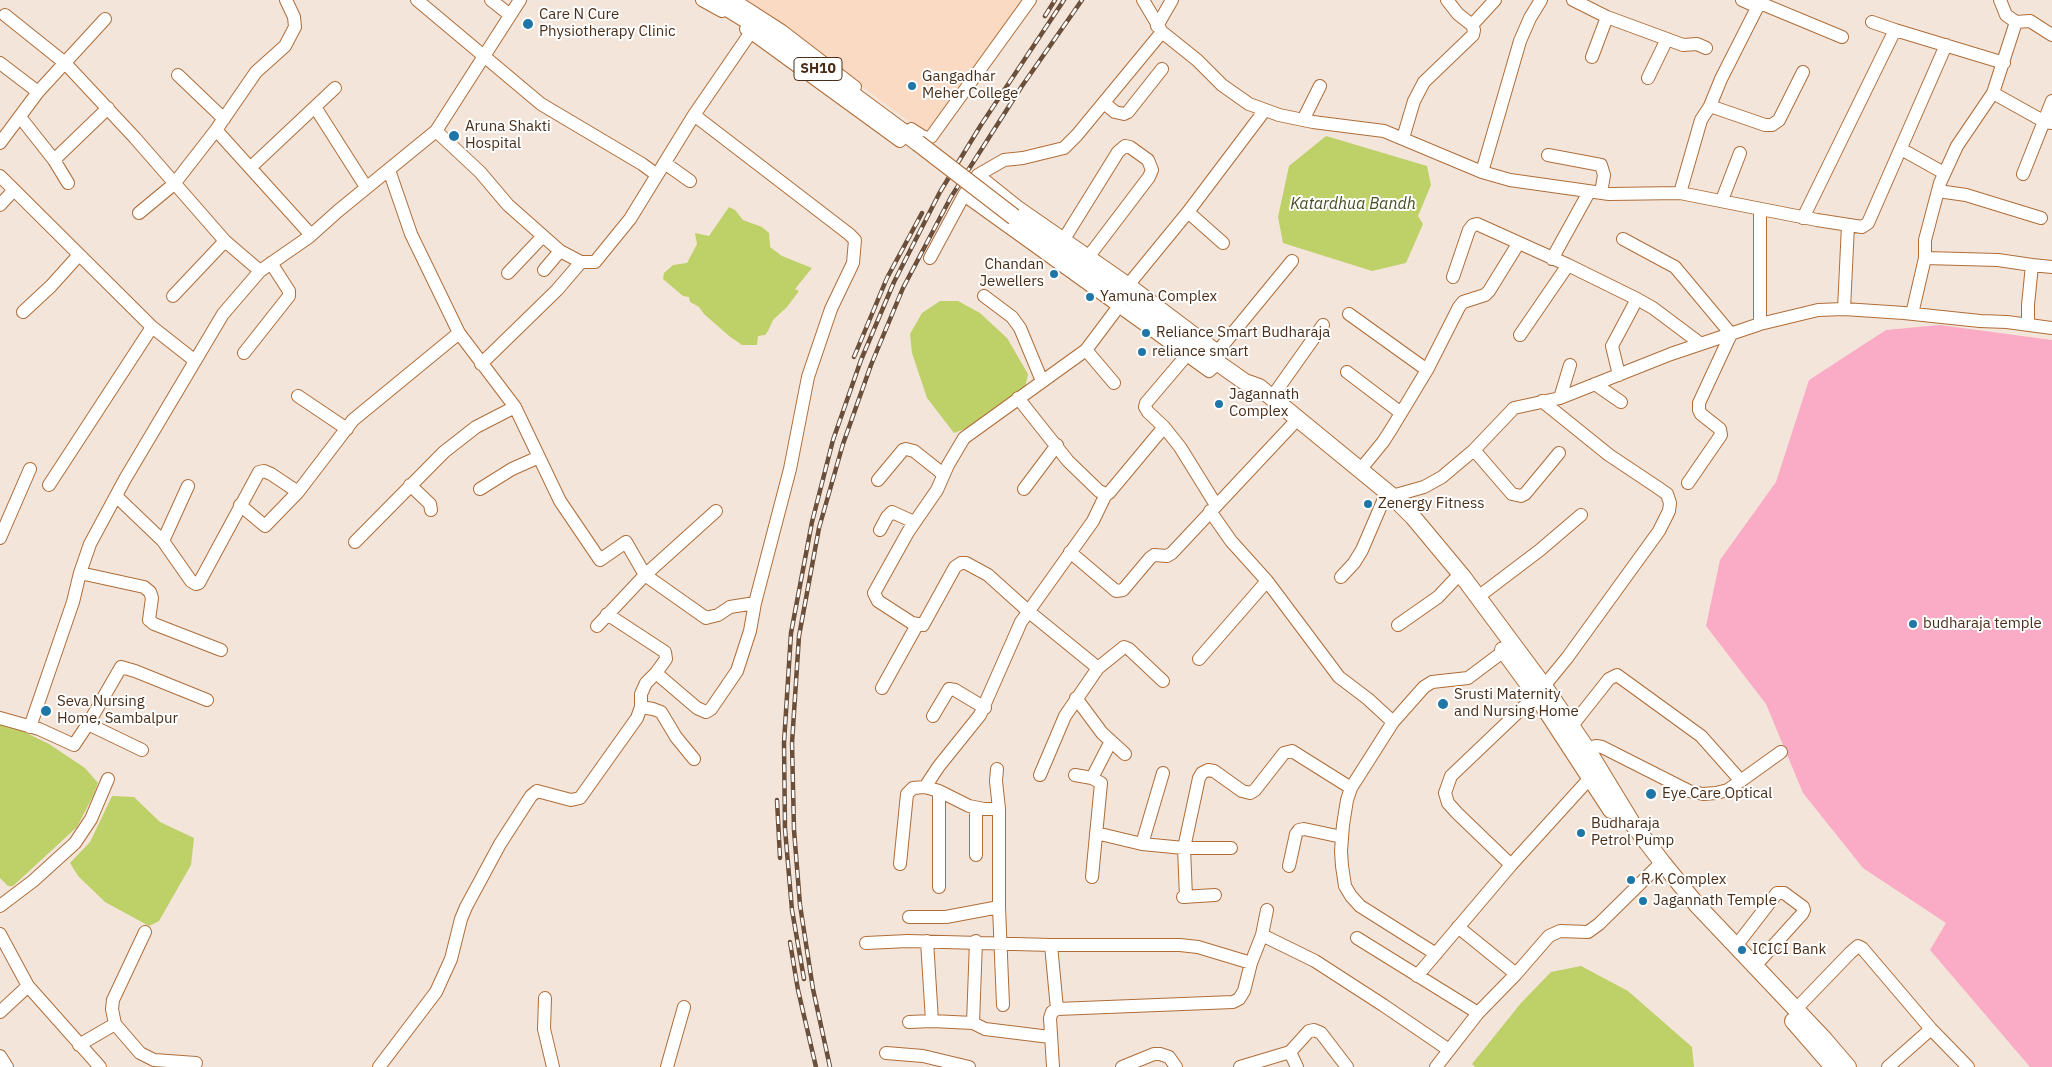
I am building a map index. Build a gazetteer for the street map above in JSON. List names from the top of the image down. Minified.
{"streets":{"main road":["SH10"]},"water":["Katardhua Bandh"],"places":["Care N Cure Physiotherapy Clinic","Gangadhar Meher College","Aruna Shakti Hospital","Chandan Jewellers","Yamuna Complex","Reliance Smart Budharaja","reliance smart","Jagannath Complex","Zenergy Fitness","budharaja temple","Srusti Maternity and Nursing Home","Seva Nursing Home, Sambalpur","Eye Care Optical","Budharaja Petrol Pump","R K Complex","Jagannath Temple","ICICI Bank"]}
